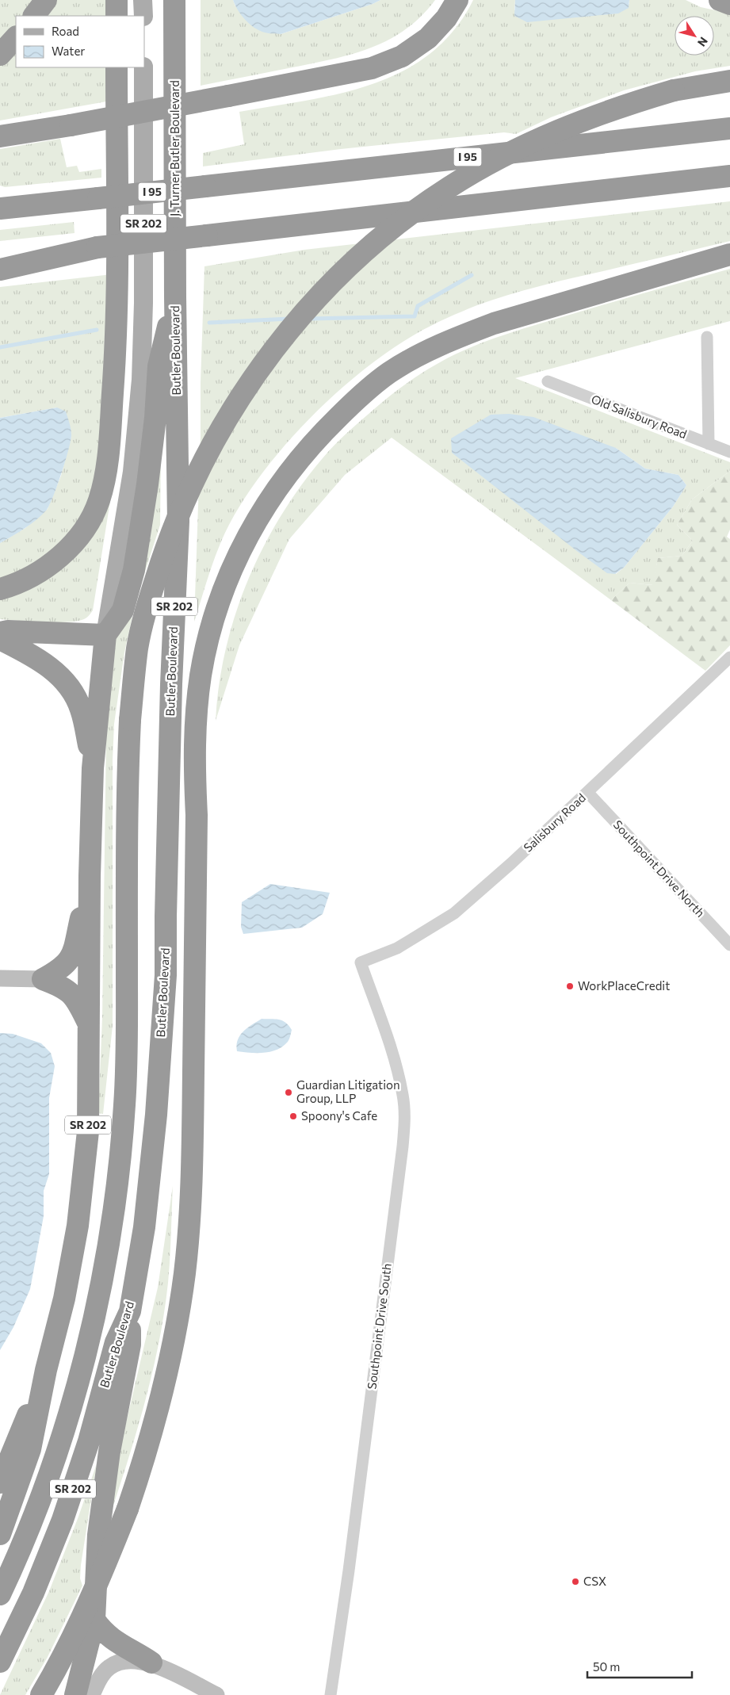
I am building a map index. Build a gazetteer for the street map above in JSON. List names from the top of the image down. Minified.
{"streets":{"highway":["J. Turner Butler Boulevard","I 95","SR 202","Butler Boulevard"],"street":["Old Salisbury Road","Salisbury Road","Southpoint Drive North","Southpoint Drive South"]},"crossings":[["J. Turner Butler Boulevard","Butler Boulevard"],["Salisbury Road","Southpoint Drive North"],["Salisbury Road","Southpoint Drive South"]],"places":["WorkPlaceCredit","Guardian Litigation Group, LLP","Spoony's Cafe","CSX"],"legend":["Road","Water"],"scale_bar":"50 m","north":"bottom right"}
